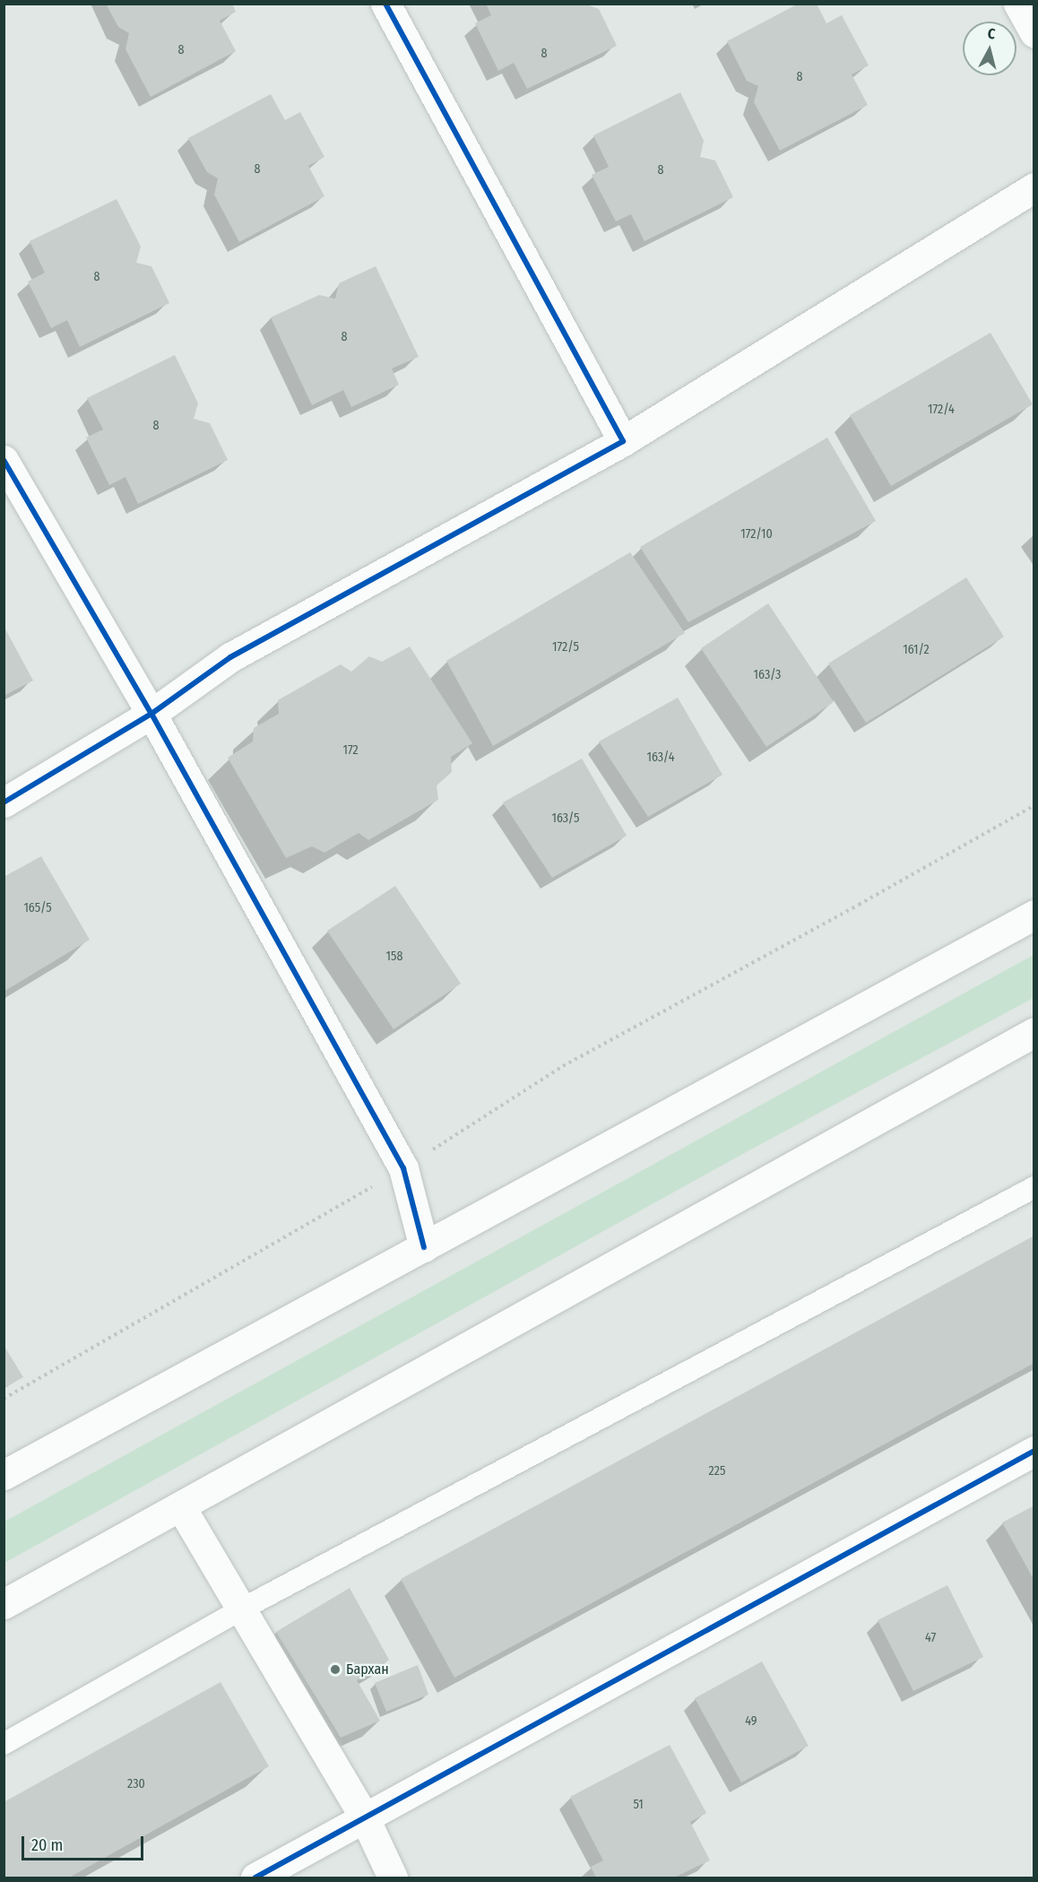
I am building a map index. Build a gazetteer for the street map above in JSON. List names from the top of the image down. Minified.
{"places":["Бархан"],"house_numbers":["8","8","8","8","8","8","8","172/4","8","172/10","172/5","161/2","163/3","172","163/4","163/5","165/5","158","225","47","49","230","51"],"scale_bar":"20 m","north":"top"}
